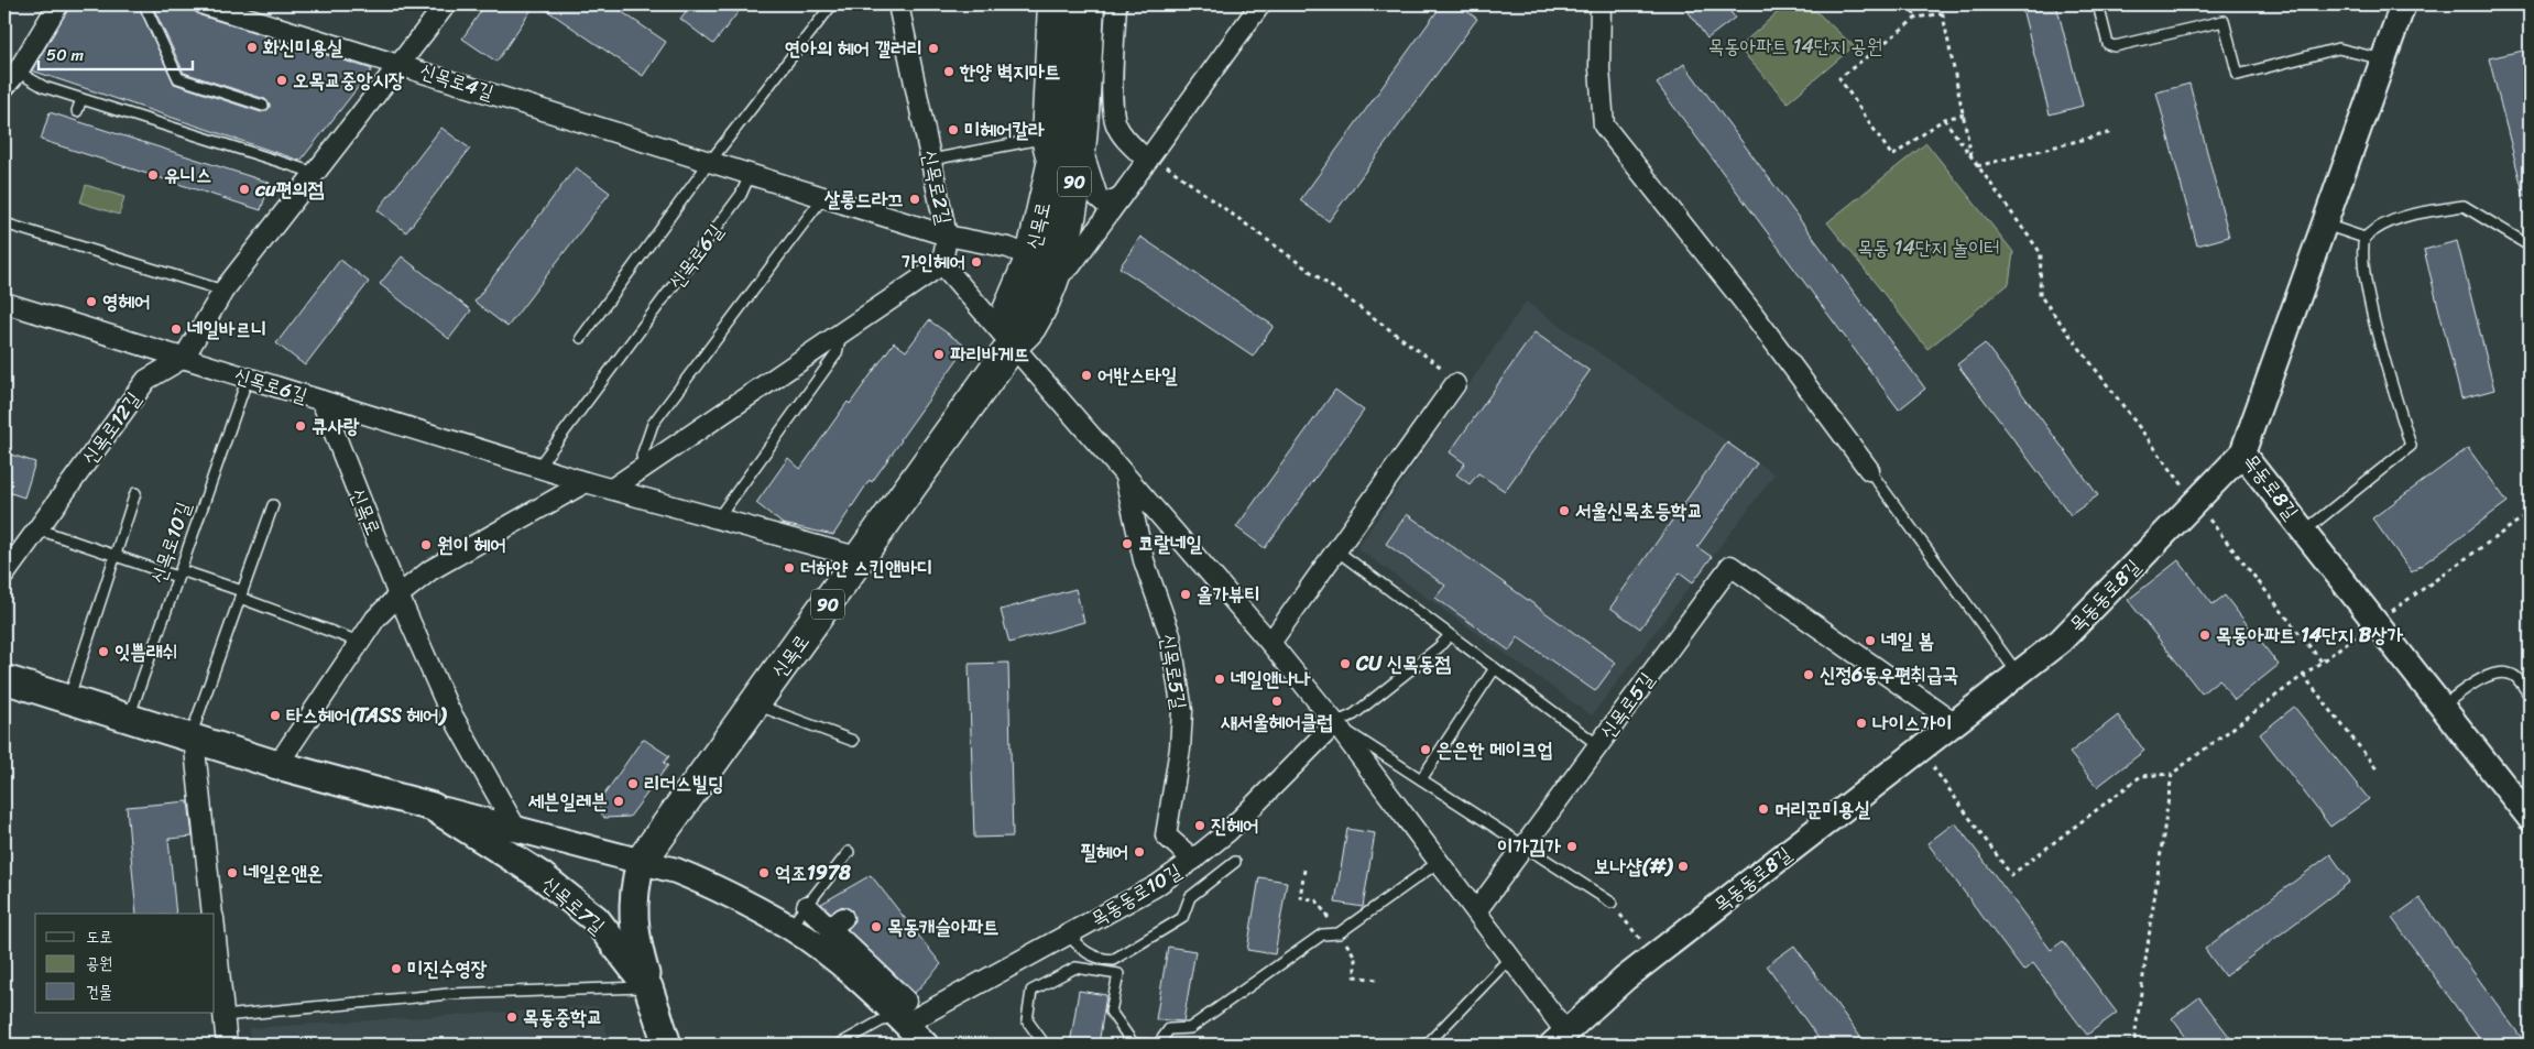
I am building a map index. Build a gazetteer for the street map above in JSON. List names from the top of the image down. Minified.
{"streets":{"main road":["90","신목로","신목로7길"],"street":["신목로4길","신목로2길","신목로6길","신목로12길","목동로8길","목동동로8길","신목로5길","목동동로10길"],"lane":["신목로10길"]},"crossings":[["신목로4길","신목로2길"],["신목로4길","신목로"],["신목로4길","신목로6길"],["신목로4길","신목로12길"],["신목로","신목로6길"],["신목로","신목로5길"],["신목로6길","신목로12길"],["신목로6길","신목로10길"],["목동로8길","목동동로8길"],["목동동로8길","신목로5길"],["신목로5길","목동동로10길"]],"parks":["목동아파트 14단지 공원","목동 14단지 놀이터"],"places":["화신미용실","연아의 헤어 갤러리","한양 벽지마트","오목교중앙시장","미헤어칼라","유니스","cu편의점","살롱드라끄","가인헤어","영헤어","네일바르니","파리바게뜨","어반스타일","큐사랑","서울신목초등학교","코랄네일","원이 헤어","더하얀 스킨앤바디","올가뷰티","목동아파트 14단지 B상가","네일 봄","잇쁨래쉬","CU 신목동점","신정6동우편취급국","네일앤나나","새서울헤어클럽","타스헤어(TASS 헤어)","나이스가이","은은한 메이크업","리더스빌딩","세븐일레븐","머리꾼미용실","진헤어","이가김가","필헤어","보나샵(#)","네일온앤온","억조1978","목동캐슬아파트","미진수영장","목동중학교"],"legend":["도로","공원","건물"],"scale_bar":"50 m"}
